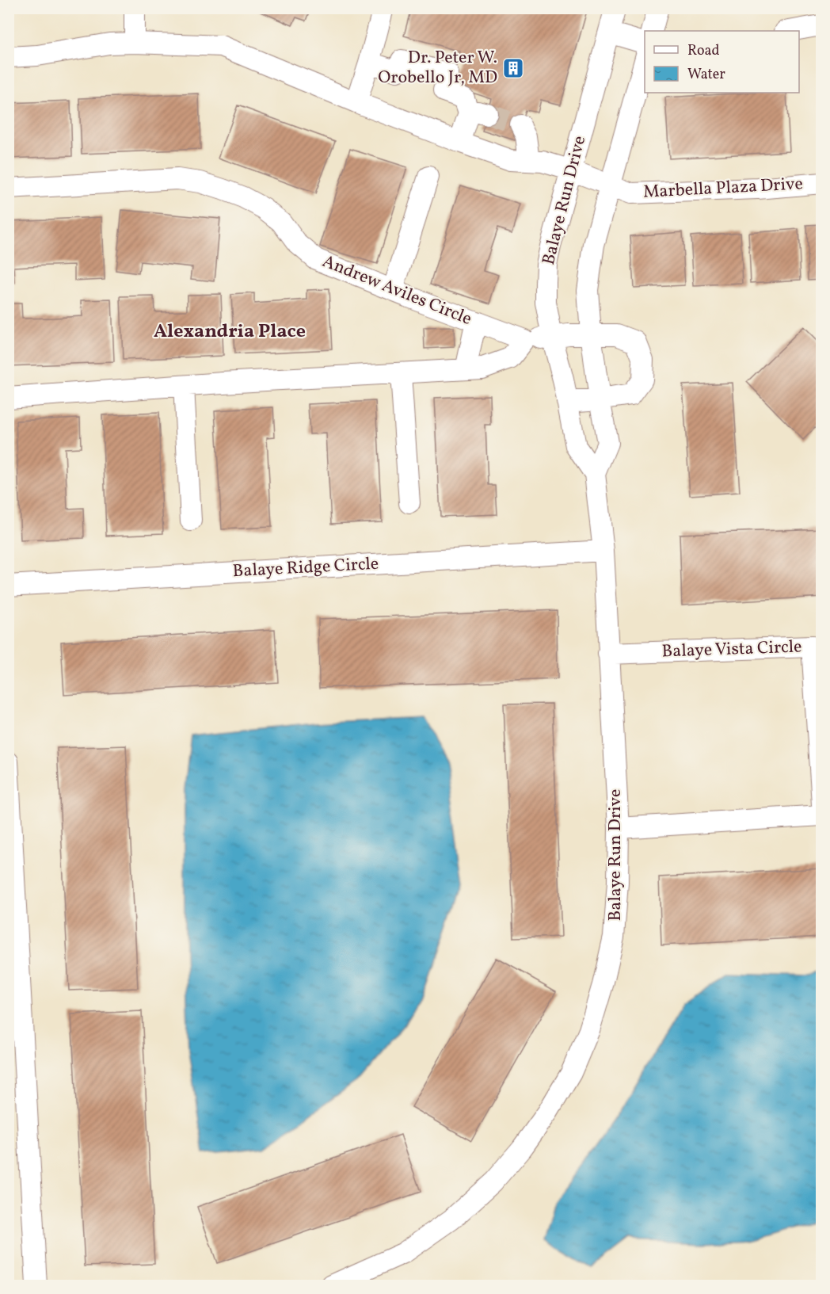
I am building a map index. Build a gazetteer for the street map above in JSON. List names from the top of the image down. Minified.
{"streets":{"street":["Marbella Plaza Drive","Balaye Run Drive","Andrew Aviles Circle","Balaye Ridge Circle","Balaye Vista Circle"]},"crossings":[["Marbella Plaza Drive","Balaye Run Drive"],["Balaye Run Drive","Andrew Aviles Circle"],["Balaye Run Drive","Balaye Ridge Circle"],["Balaye Run Drive","Balaye Vista Circle"]],"districts":["Alexandria Place"],"places":{"building":["Dr. Peter W. Orobello Jr, MD"]},"legend":["Road","Water"]}
